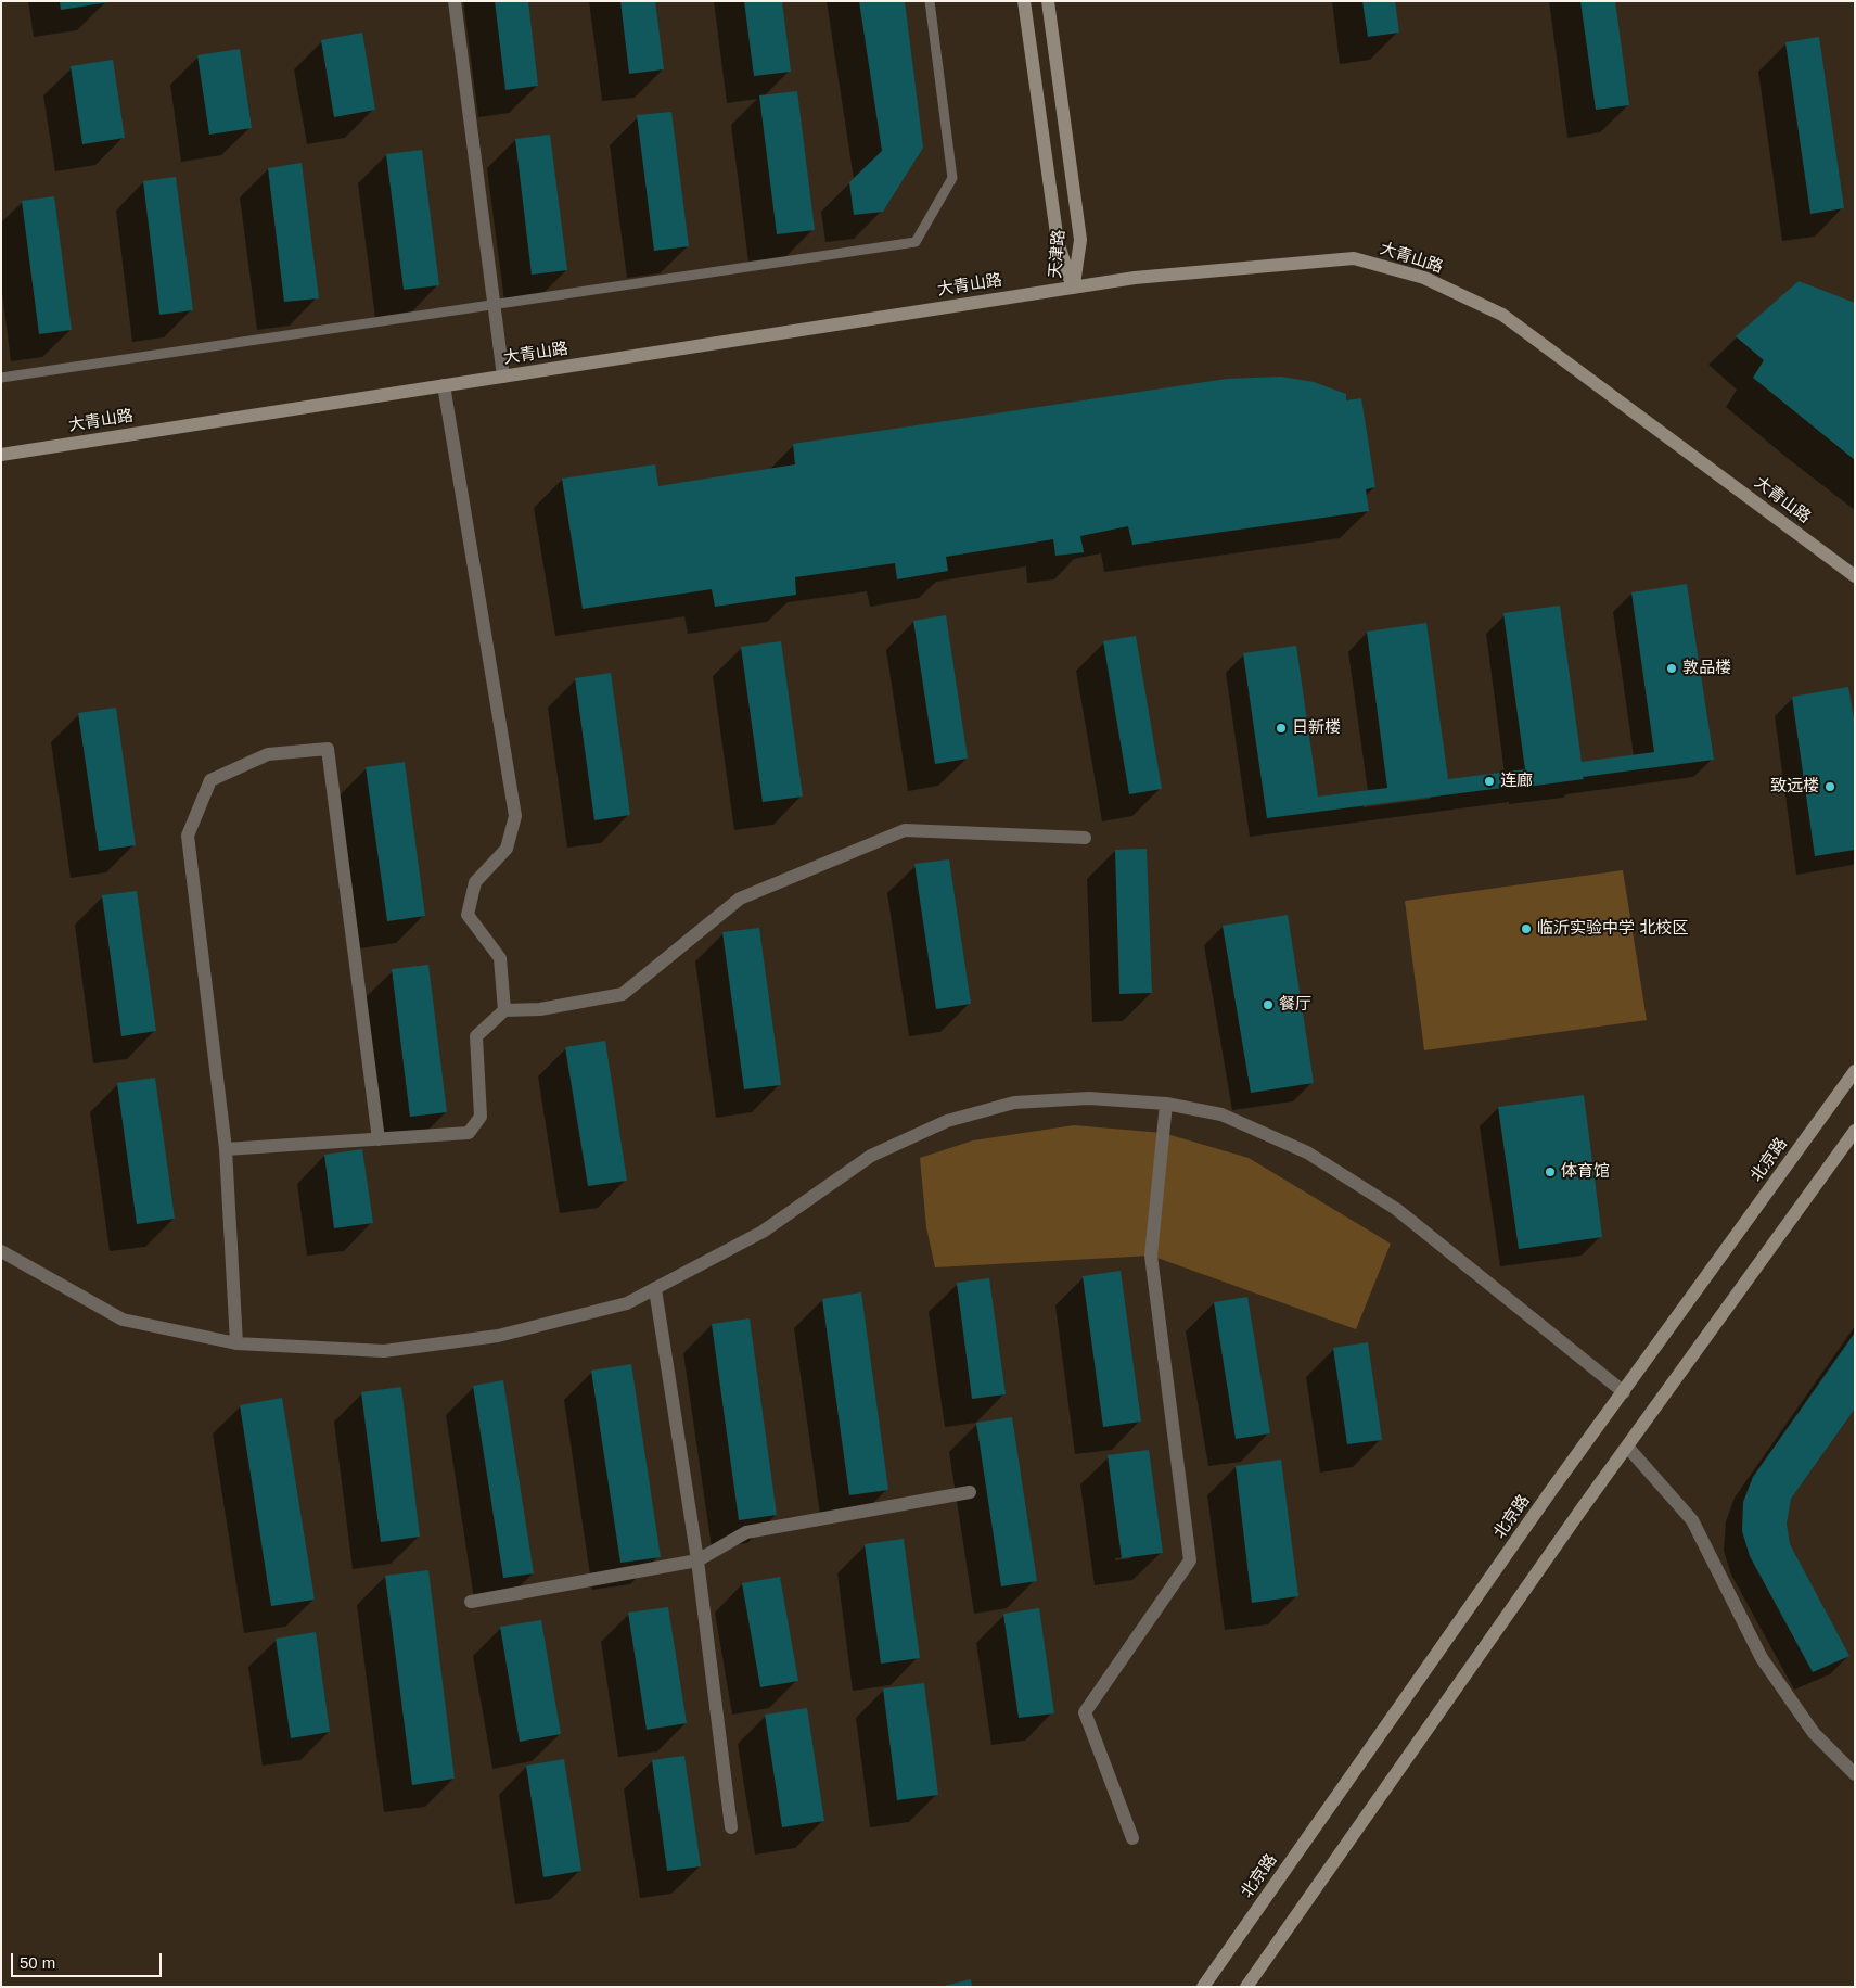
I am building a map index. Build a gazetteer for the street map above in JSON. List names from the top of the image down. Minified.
{"streets":{"main road":["天津路","大青山路","北京路"]},"crossings":[["天津路","大青山路"]],"places":["敦品楼","日新楼","连廊","致远楼","临沂实验中学 北校区","餐厅","体育馆"],"scale_bar":"50 m"}
